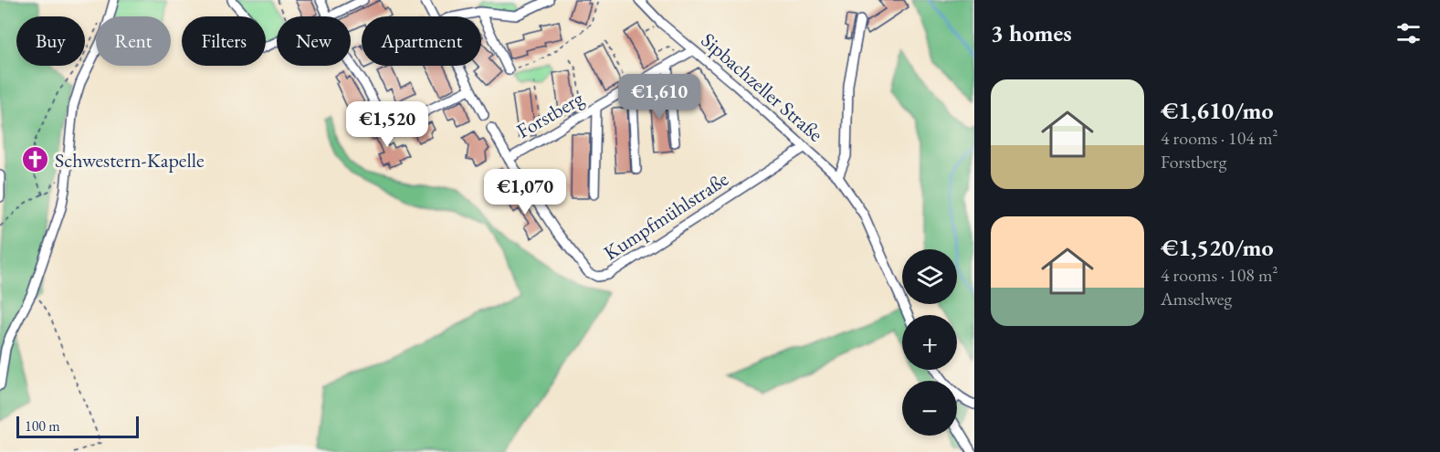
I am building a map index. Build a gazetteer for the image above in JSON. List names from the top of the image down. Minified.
{"streets":{"street":["Sipbachzeller Straße","Forstberg","Kumpfmühlstraße"]},"crossings":[["Sipbachzeller Straße","Forstberg"],["Sipbachzeller Straße","Kumpfmühlstraße"],["Forstberg","Kumpfmühlstraße"]],"places":{"church":["Schwestern-Kapelle"]},"scale_bar":"100 m","page":{"heading":"3 homes","chip":["Buy","Rent","Filters","New","Apartment"],"list":[{"name":"€1,610/mo","note":"4 rooms · 104 m² · Forstberg"},{"name":"€1,520/mo","note":"4 rooms · 108 m² · Amselweg"}],"price":["€1,610","€1,520","€1,070"],"map_buttons":["+","−"],"scale":"100 m"}}
